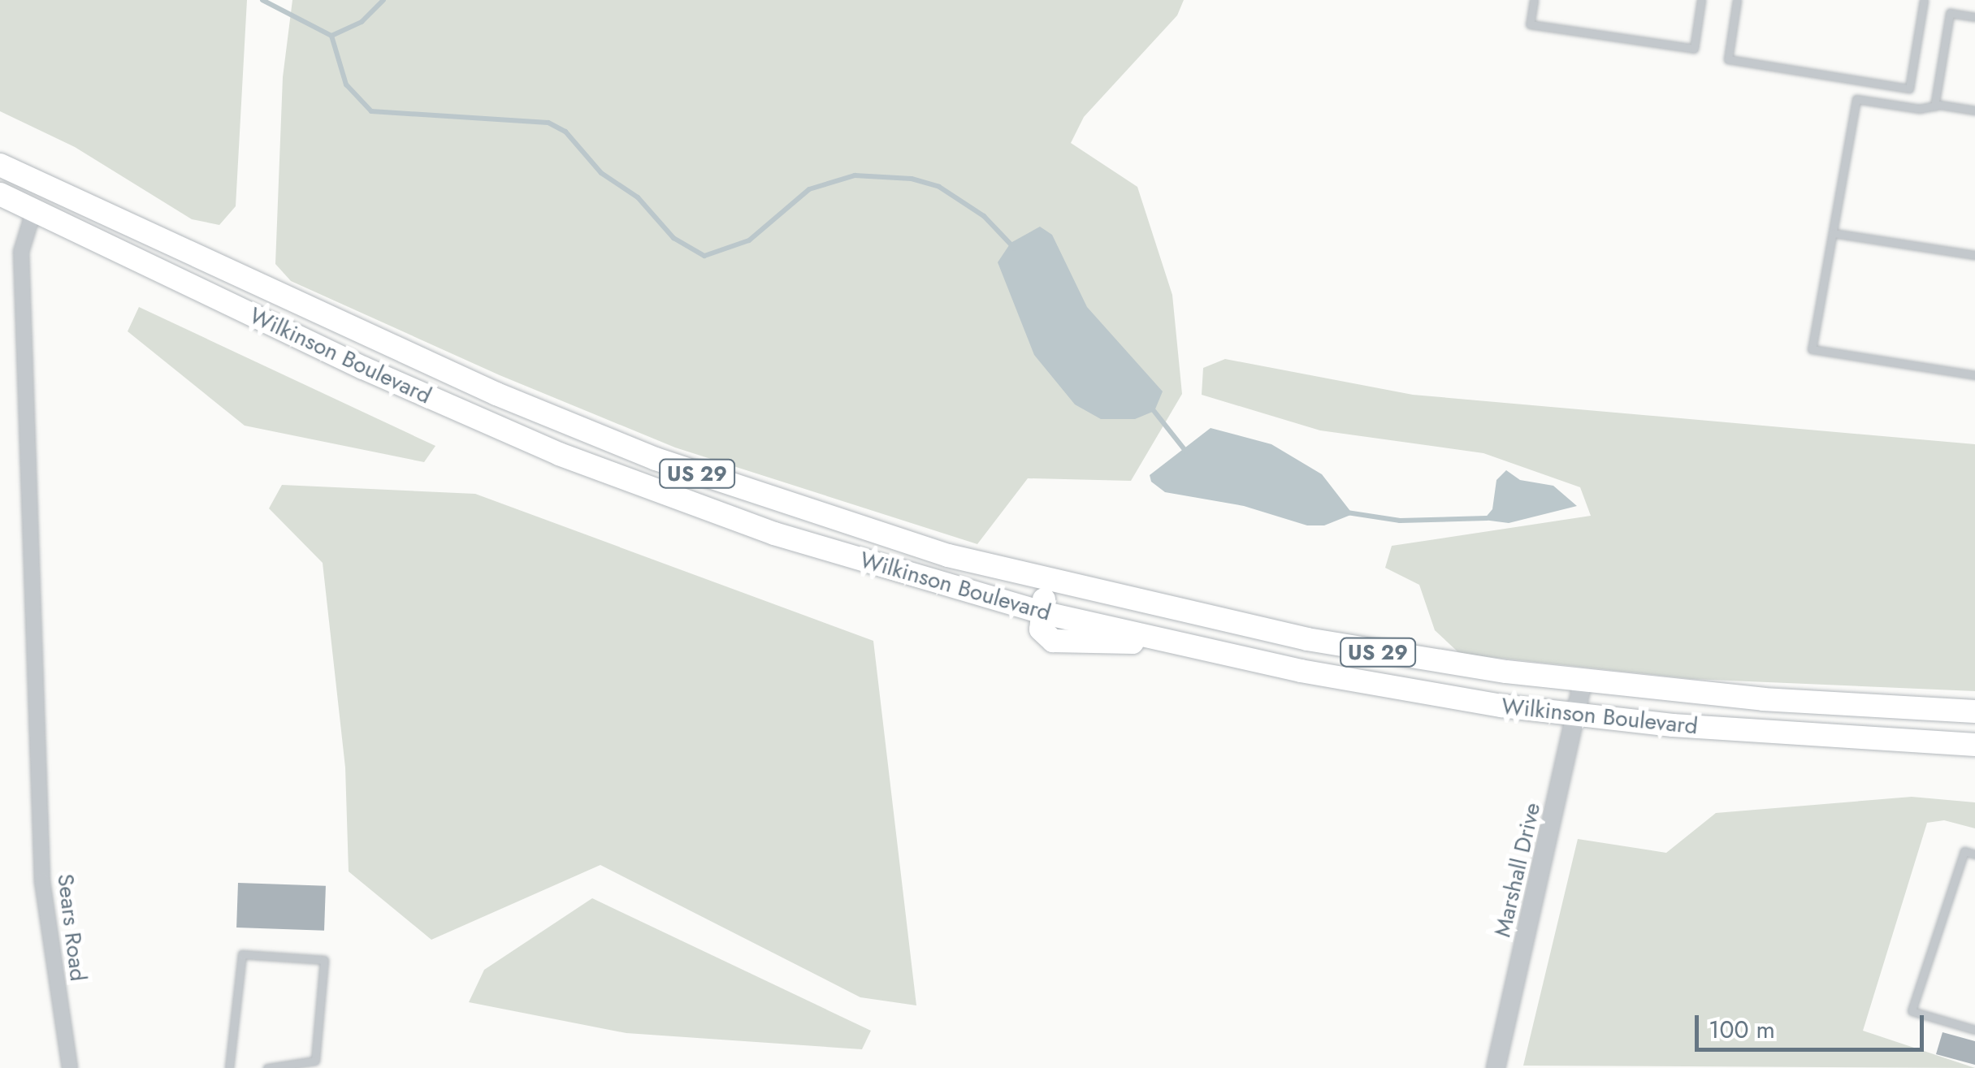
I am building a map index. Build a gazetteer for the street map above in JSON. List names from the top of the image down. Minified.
{"streets":{"main road":["Wilkinson Boulevard","US 29"],"street":["Marshall Drive","Sears Road"]},"crossings":[["Wilkinson Boulevard","Marshall Drive"],["Wilkinson Boulevard","Sears Road"]],"scale_bar":"100 m"}
